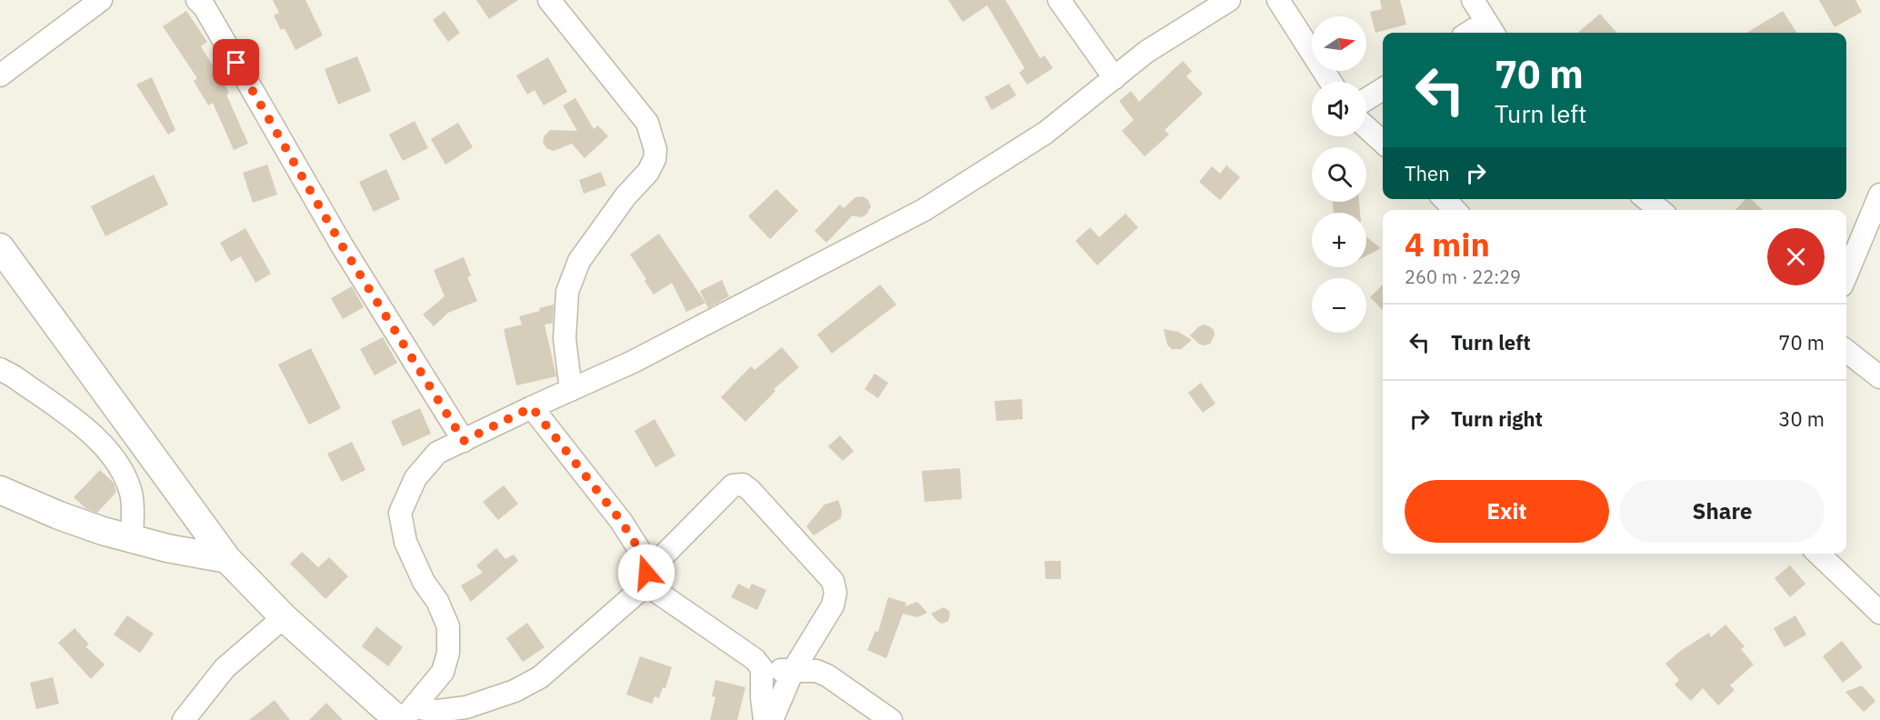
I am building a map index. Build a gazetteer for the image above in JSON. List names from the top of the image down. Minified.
{"north":"right","page":{"map_buttons":["+","−"],"turn":["70 m","Turn left"],"then":"Then","heading":["4 min","260 m · 22:29"],"list":[{"name":"Turn left","value":"70 m"},{"name":"Turn right","value":"30 m"}],"buttons":["Exit","Share"]}}
